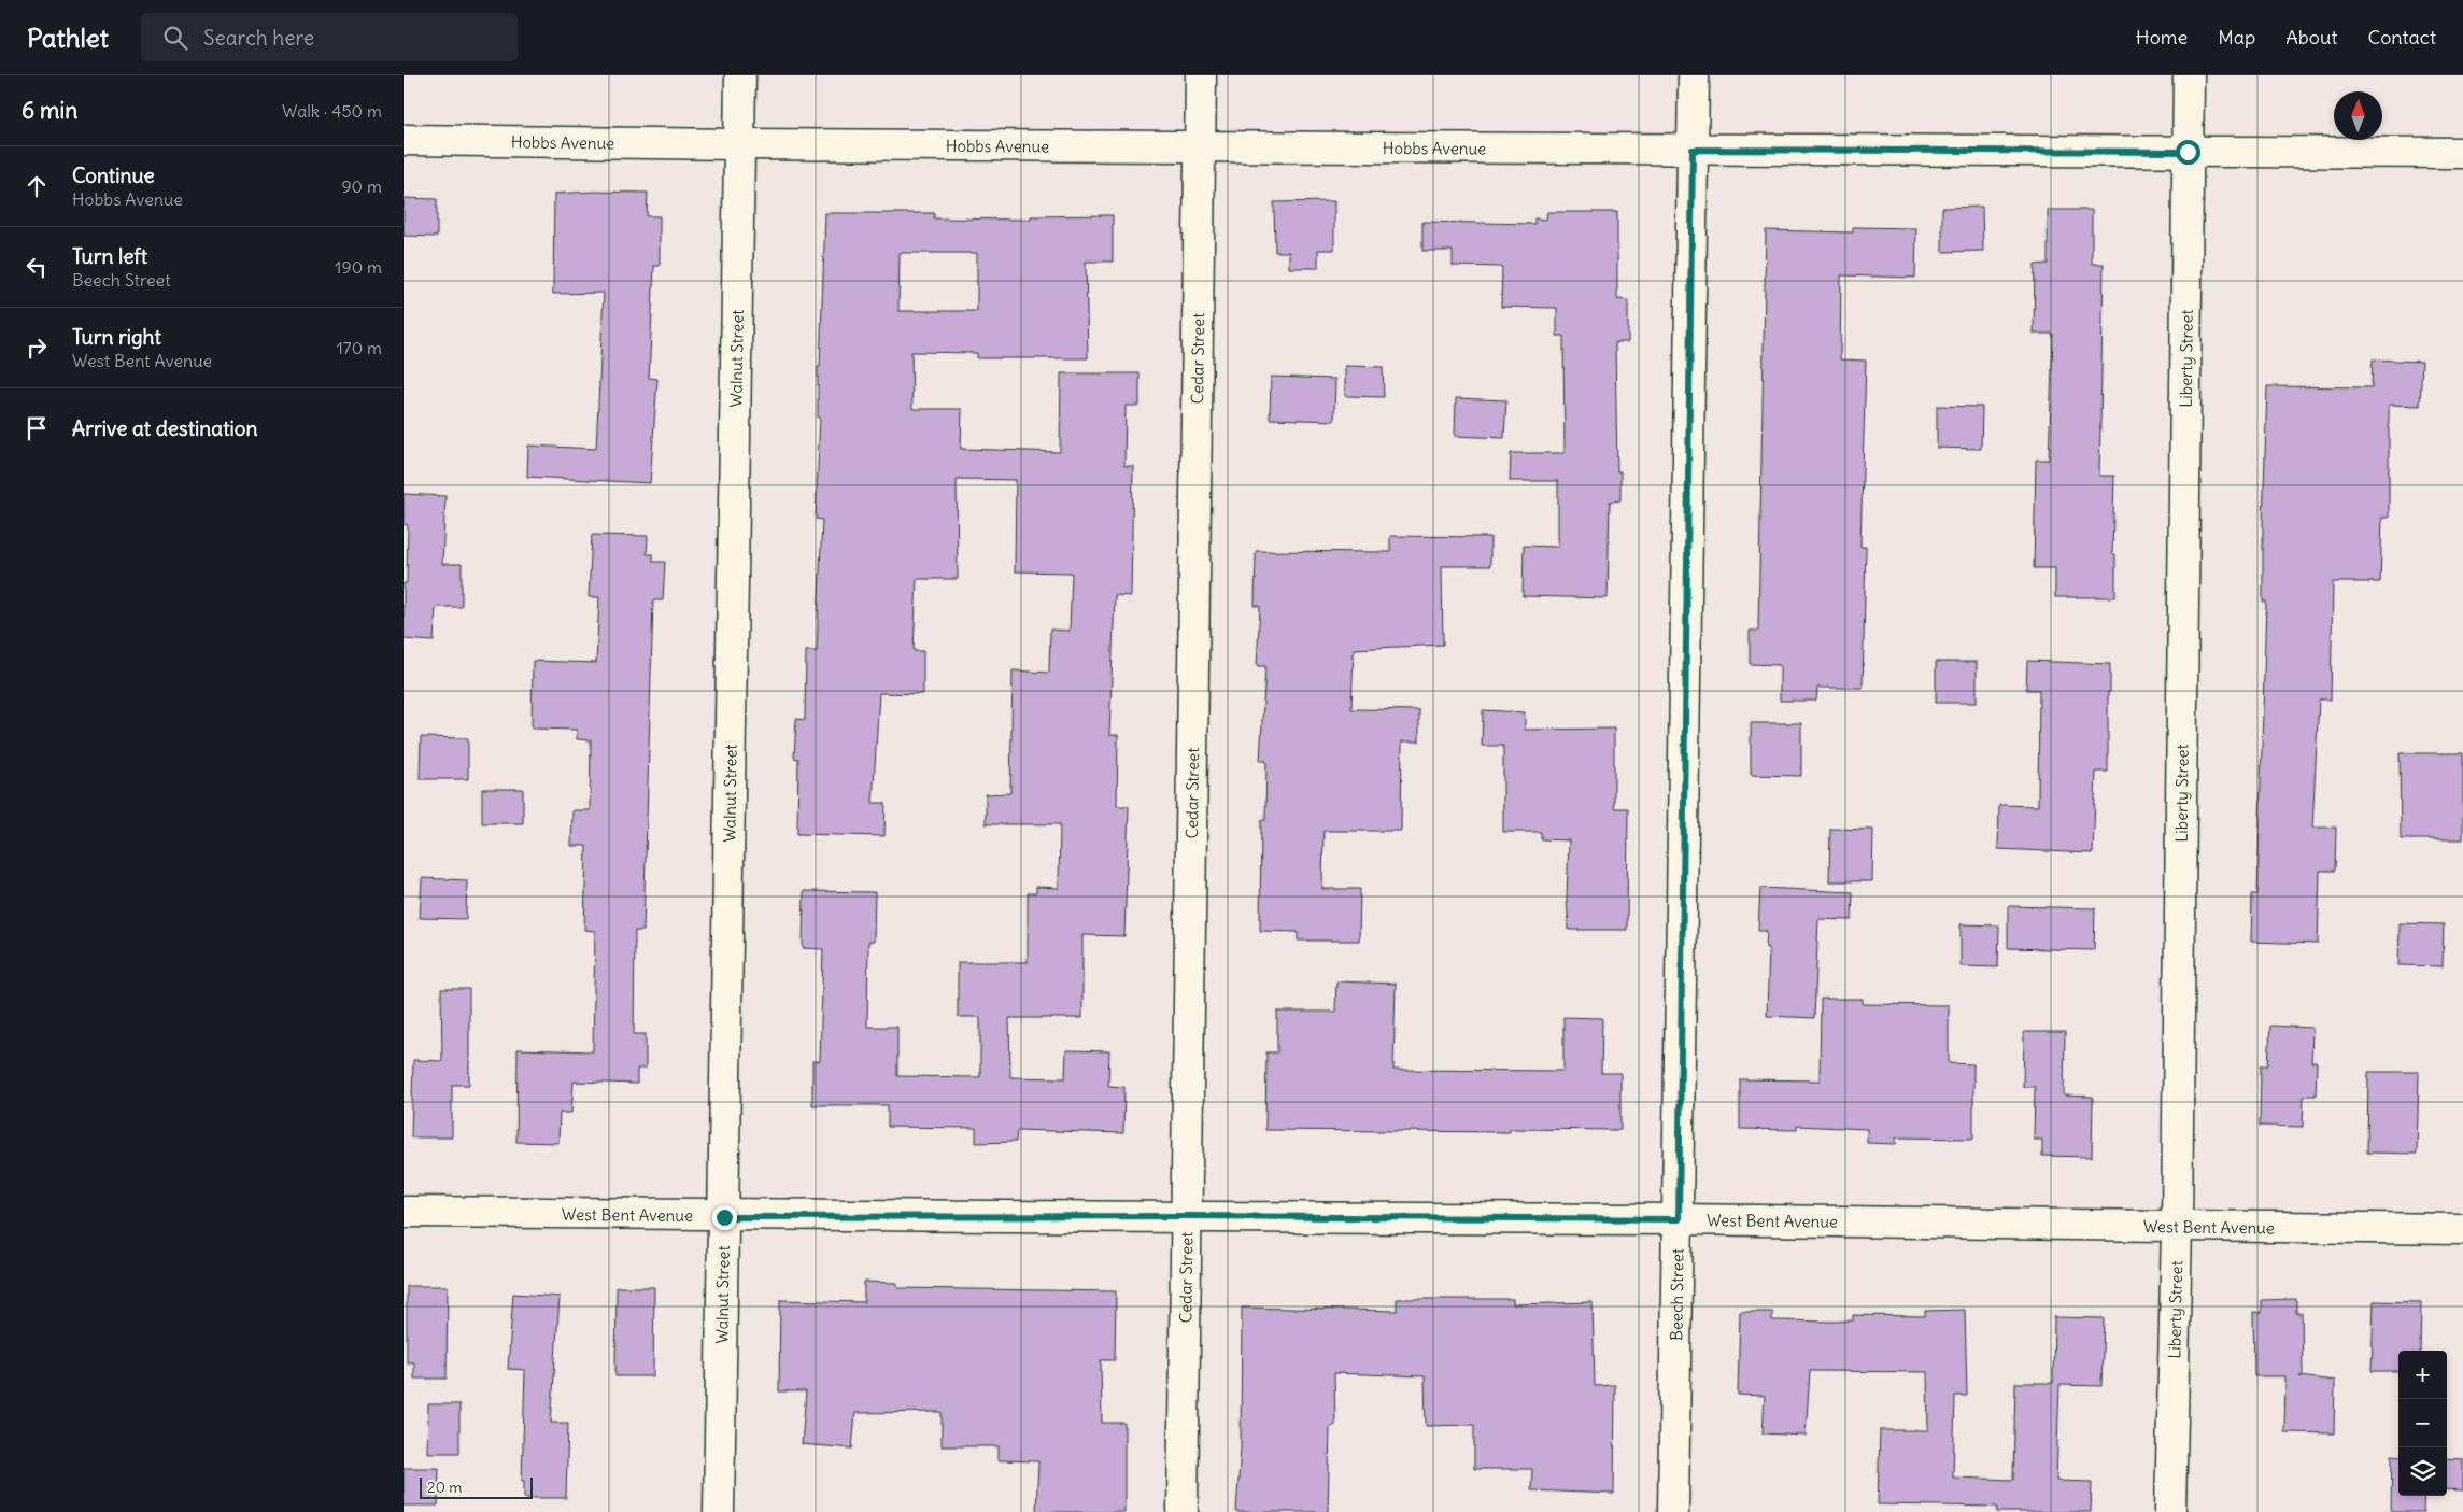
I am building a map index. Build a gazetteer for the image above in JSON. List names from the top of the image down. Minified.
{"streets":{"street":["Hobbs Avenue","Walnut Street","Cedar Street","Liberty Street","West Bent Avenue","Beech Street"]},"crossings":[["Hobbs Avenue","Walnut Street"],["Hobbs Avenue","Cedar Street"],["Hobbs Avenue","Liberty Street"],["Hobbs Avenue","Beech Street"],["Walnut Street","West Bent Avenue"],["Cedar Street","West Bent Avenue"],["Liberty Street","West Bent Avenue"],["West Bent Avenue","Beech Street"]],"scale_bar":"20 m","north":"top","page":{"header":"Pathlet","search":"Search here","nav":["Home","Map","About","Contact"],"heading":["6 min","Walk · 450 m"],"list":[["Continue","Hobbs Avenue","90 m"],["Turn left","Beech Street","190 m"],["Turn right","West Bent Avenue","170 m"],"Arrive at destination"],"map_buttons":["+","−"],"scale":"20 m"}}
